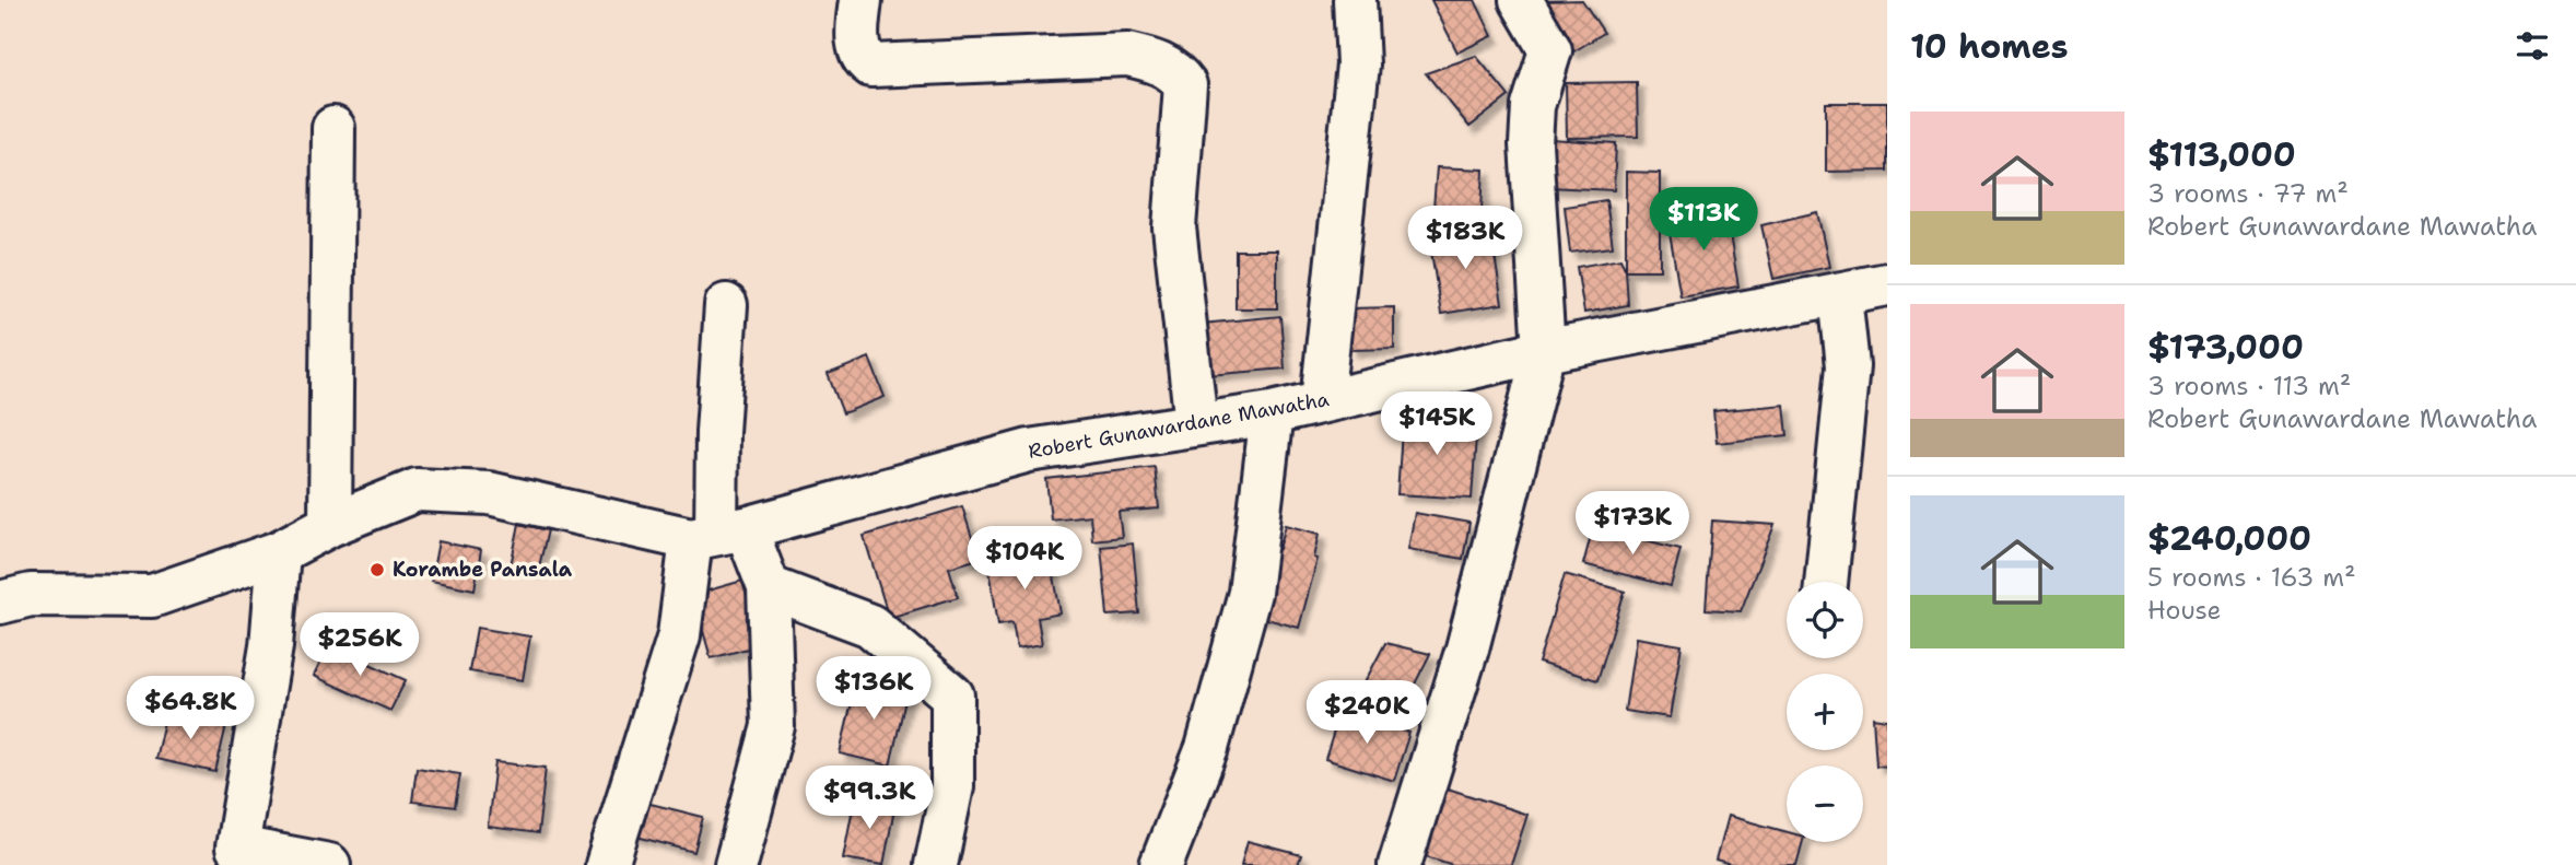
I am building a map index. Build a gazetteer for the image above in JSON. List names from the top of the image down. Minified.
{"streets":{"street":["Robert Gunawardane Mawatha"]},"places":["Korambe Pansala"],"page":{"heading":"10 homes","list":[{"name":"$113,000","note":"3 rooms · 77 m² · Robert Gunawardane Mawatha"},{"name":"$173,000","note":"3 rooms · 113 m² · Robert Gunawardane Mawatha"},{"name":"$240,000","note":"5 rooms · 163 m² · House"}],"price":["$113K","$183K","$145K","$173K","$104K","$256K","$136K","$64.8K","$240K","$99.3K"],"map_buttons":["+","−"]}}
